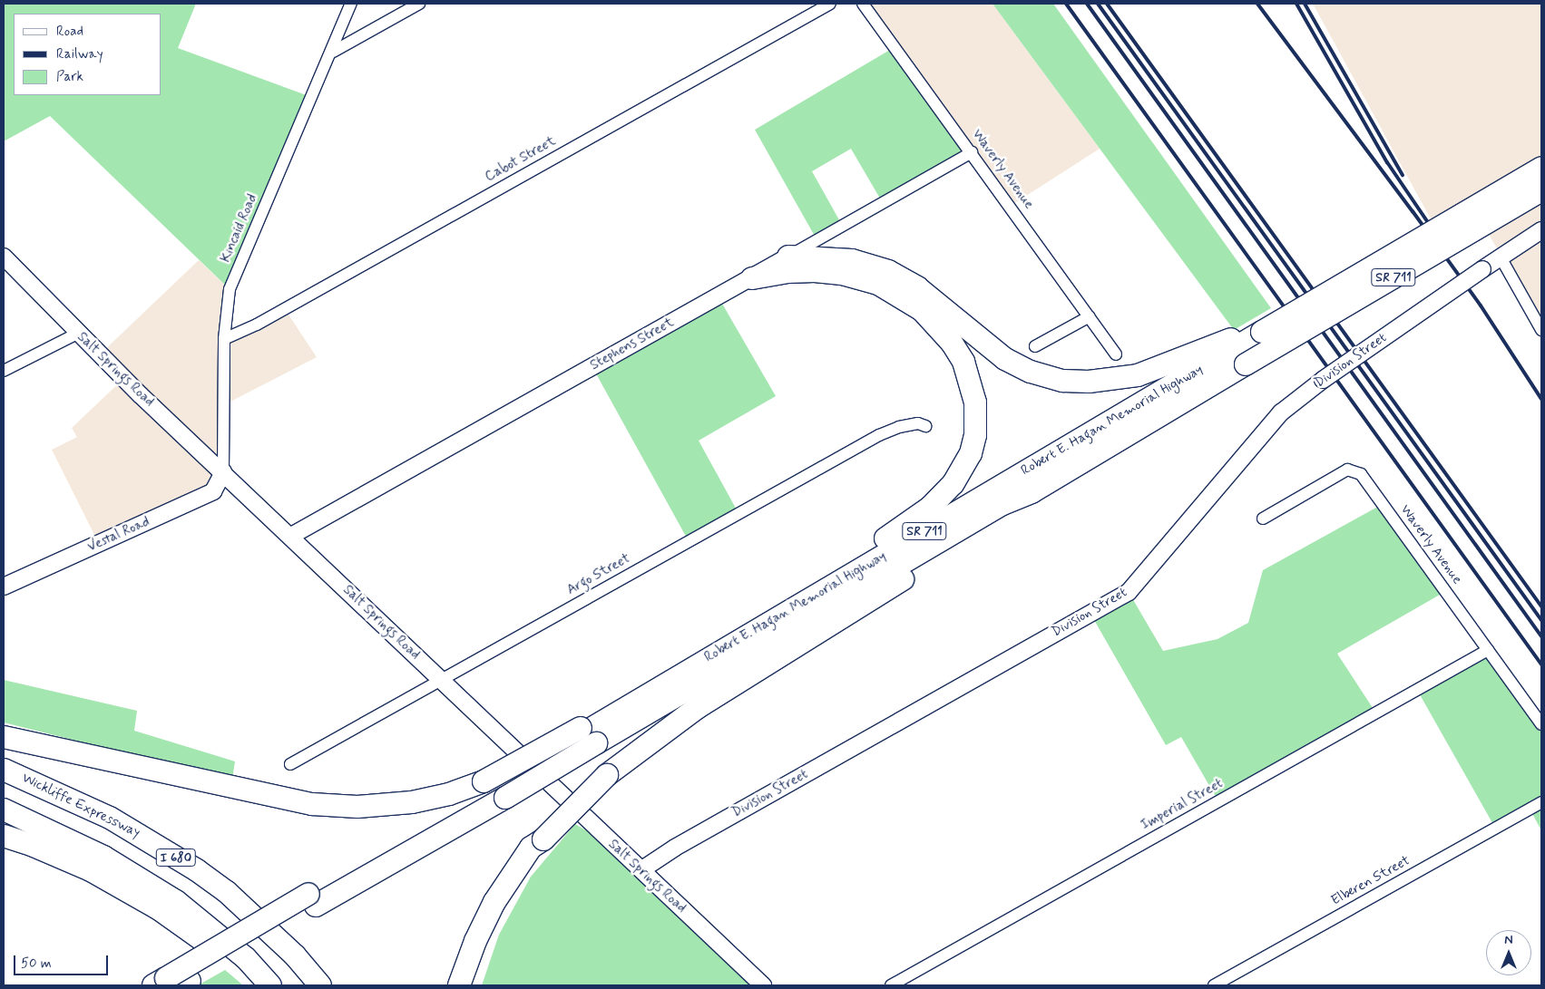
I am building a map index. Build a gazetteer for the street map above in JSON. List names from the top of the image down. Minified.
{"streets":{"highway":["SR 711","Robert E. Hagan Memorial Highway","Wickliffe Expressway","I 680"],"street":["Cabot Street","Waverly Avenue","Kincaid Road","Stephens Street","Division Street","Salt Springs Road","Vestal Road","Argo Street","Imperial Street","Elberen Street"]},"crossings":[["Cabot Street","Kincaid Road"],["Waverly Avenue","Stephens Street"],["Waverly Avenue","Imperial Street"],["Kincaid Road","Salt Springs Road"],["Kincaid Road","Vestal Road"],["SR 711","Robert E. Hagan Memorial Highway"],["Stephens Street","Salt Springs Road"],["Division Street","Salt Springs Road"],["Salt Springs Road","Vestal Road"],["Salt Springs Road","Argo Street"]],"legend":["Road","Railway","Park"],"scale_bar":"50 m","north":"top"}
